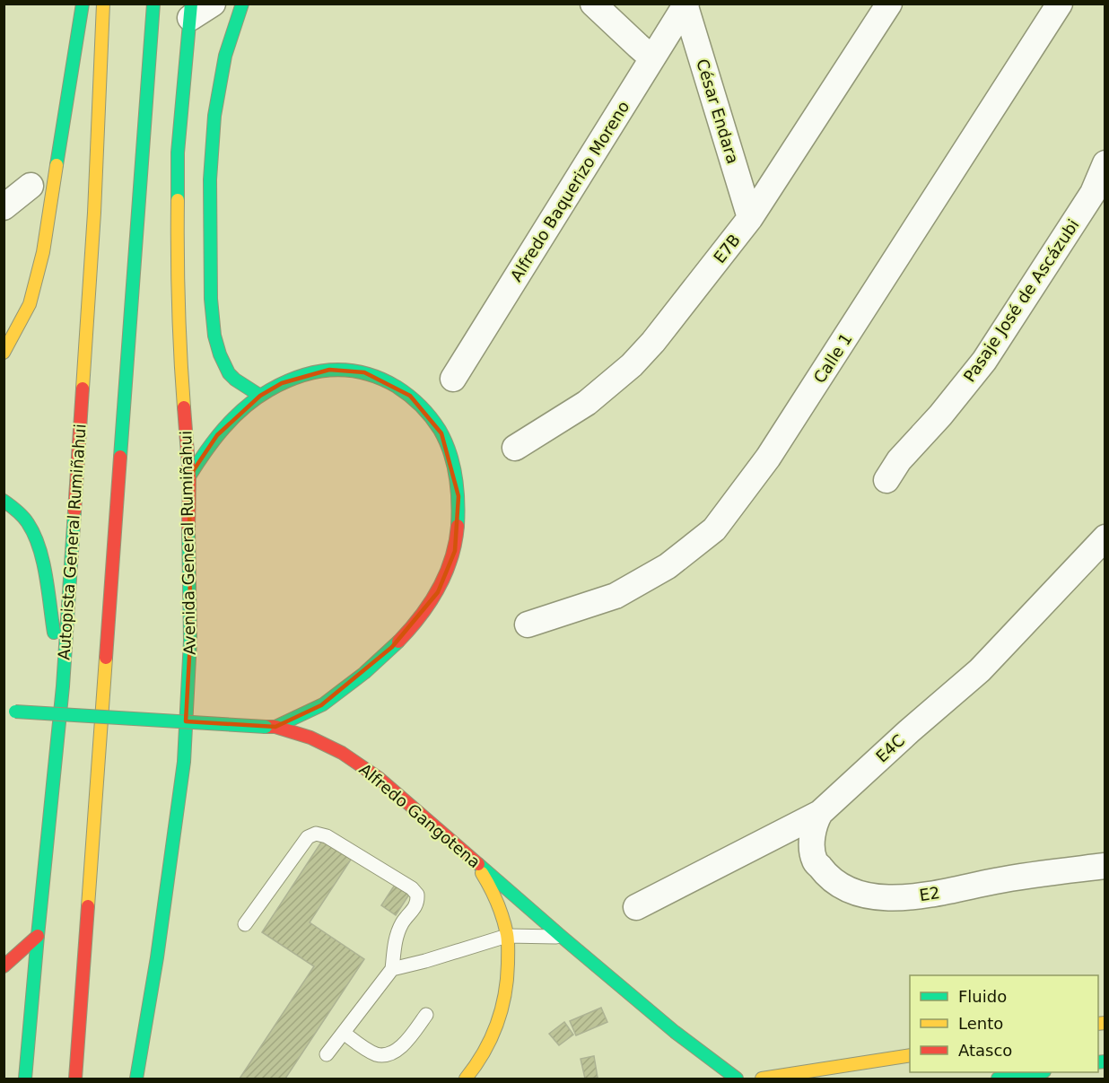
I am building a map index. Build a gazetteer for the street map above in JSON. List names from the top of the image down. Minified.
{"streets":{"main road":["Autopista General Rumiñahui","Avenida General Rumiñahui","Alfredo Gangotena"],"street":["César Endara","Alfredo Baquerizo Moreno","E7B","Pasaje José de Ascázubi","Calle 1","E4C","E2"]},"crossings":[["César Endara","Alfredo Baquerizo Moreno"],["César Endara","E7B"],["E4C","E2"]],"legend":["Fluido","Lento","Atasco"]}
